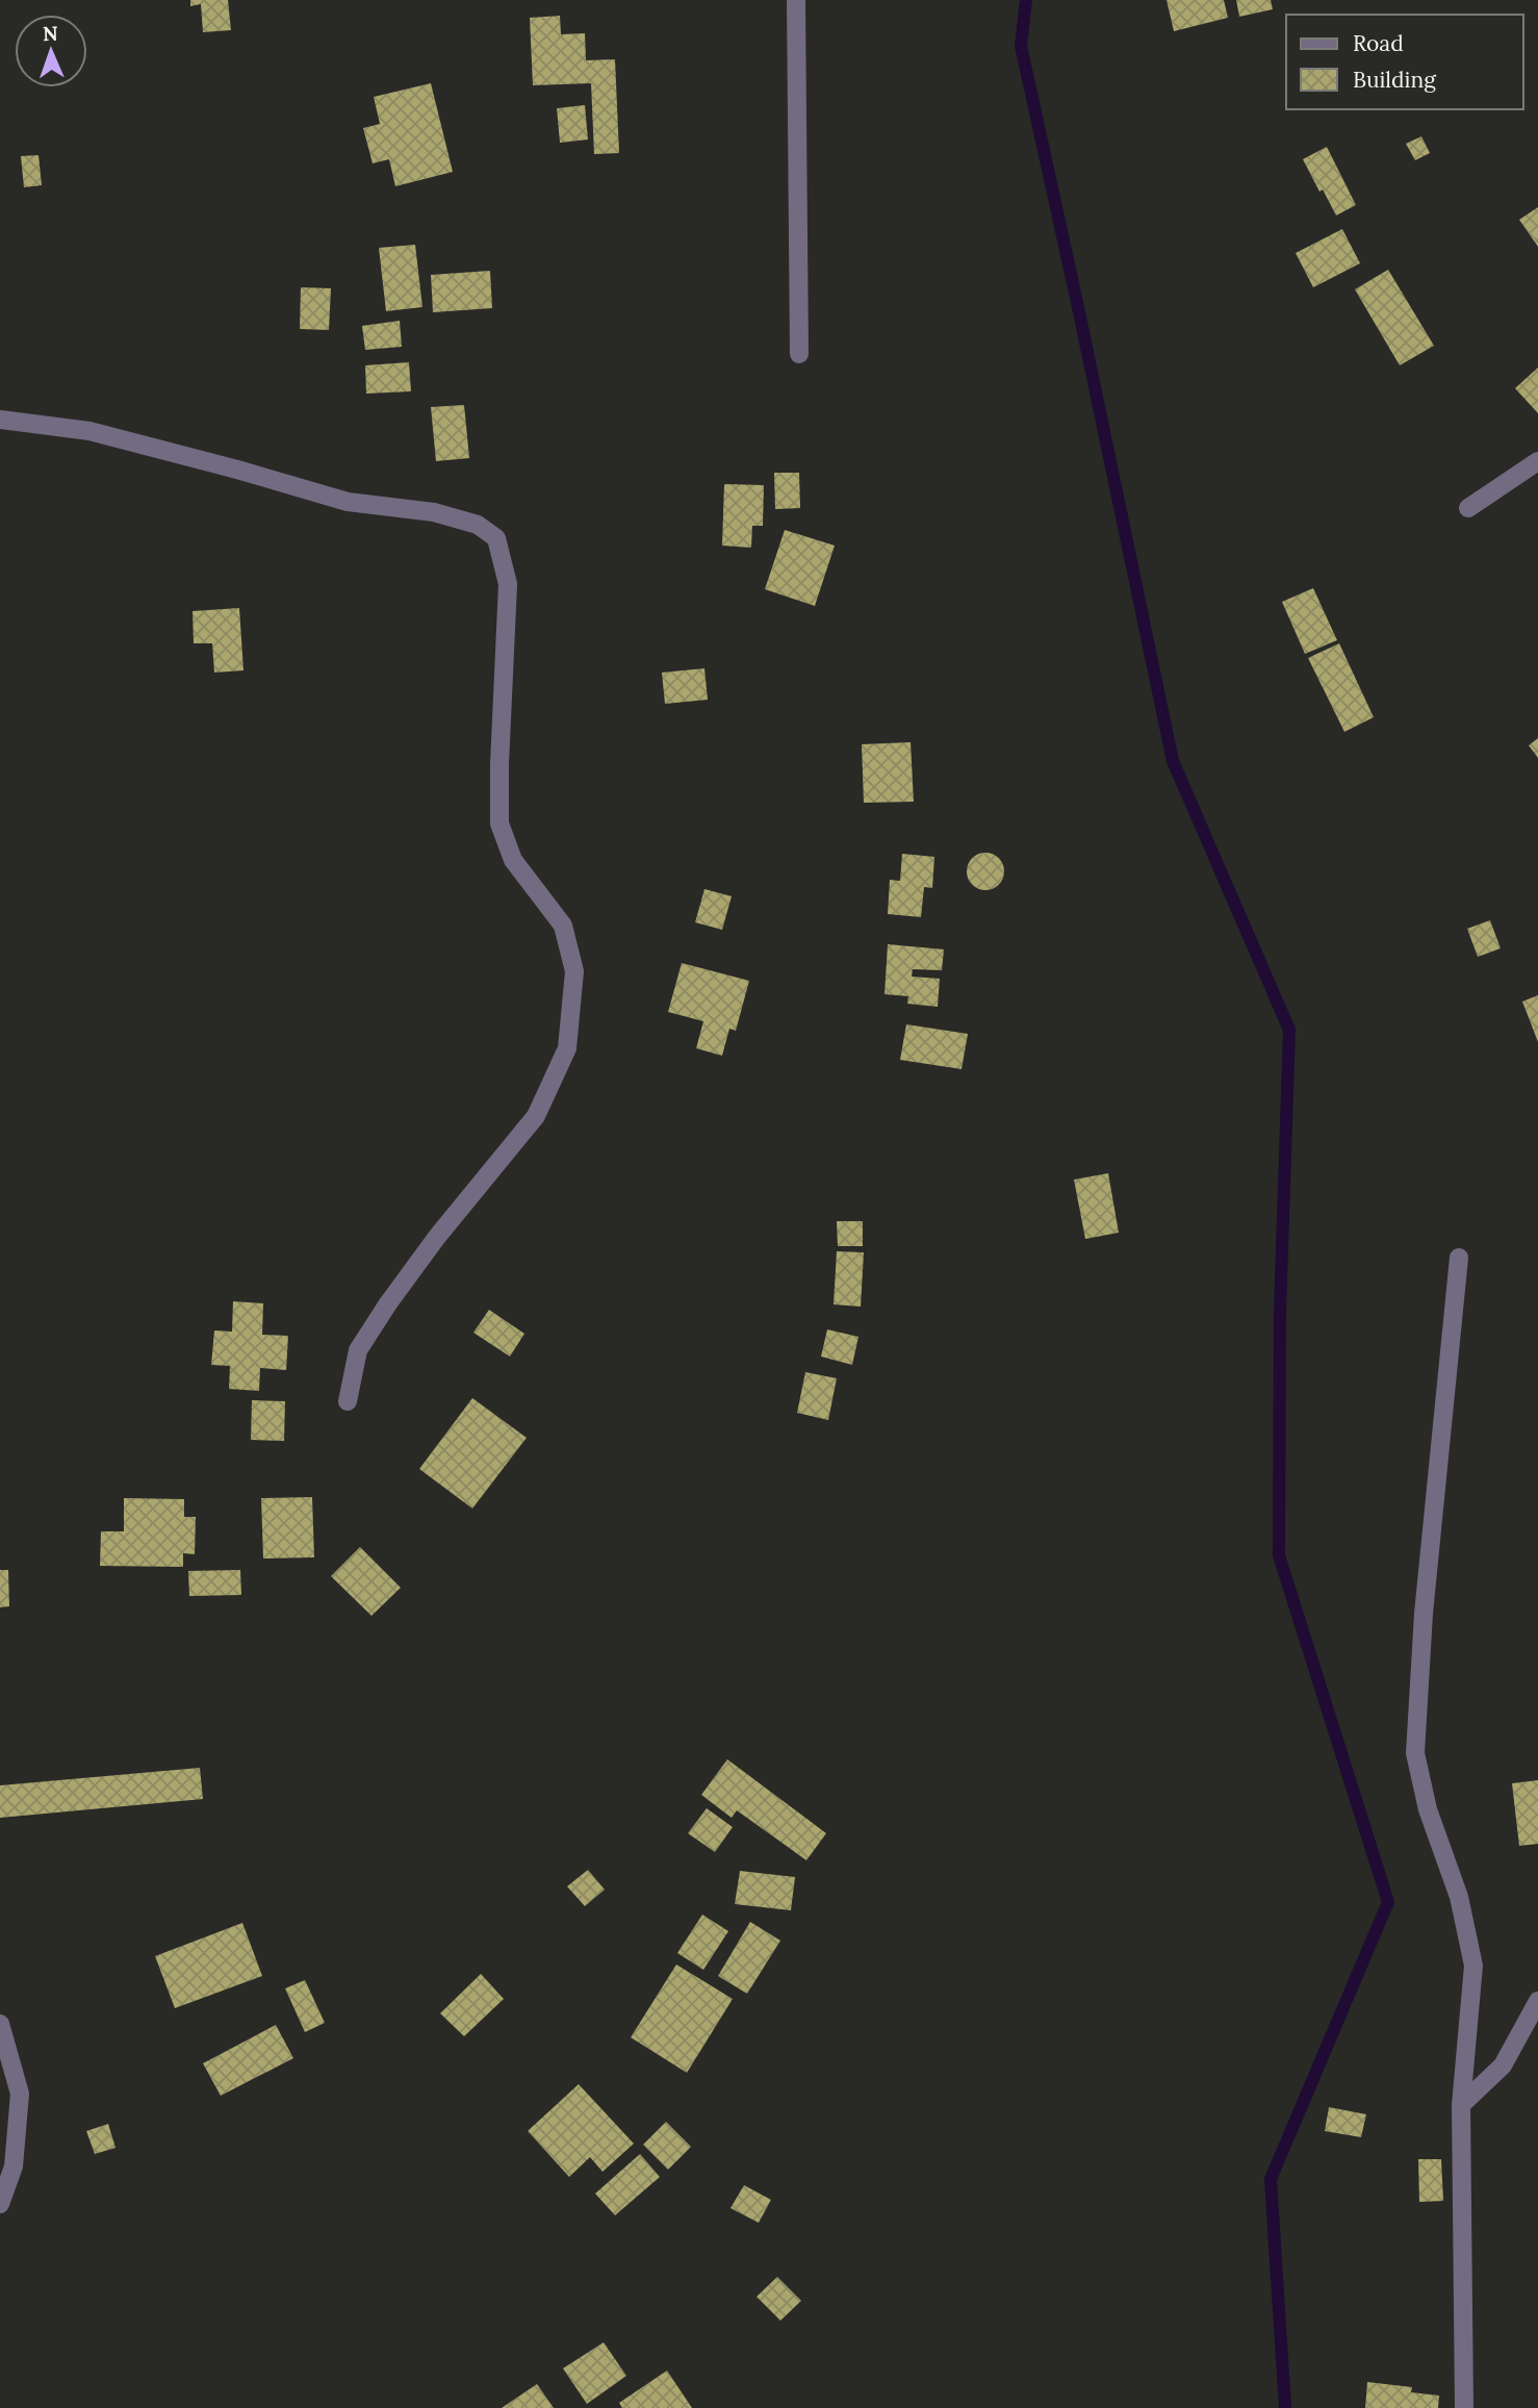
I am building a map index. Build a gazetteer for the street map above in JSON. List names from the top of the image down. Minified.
{"legend":["Road","Building"],"north":"top"}
